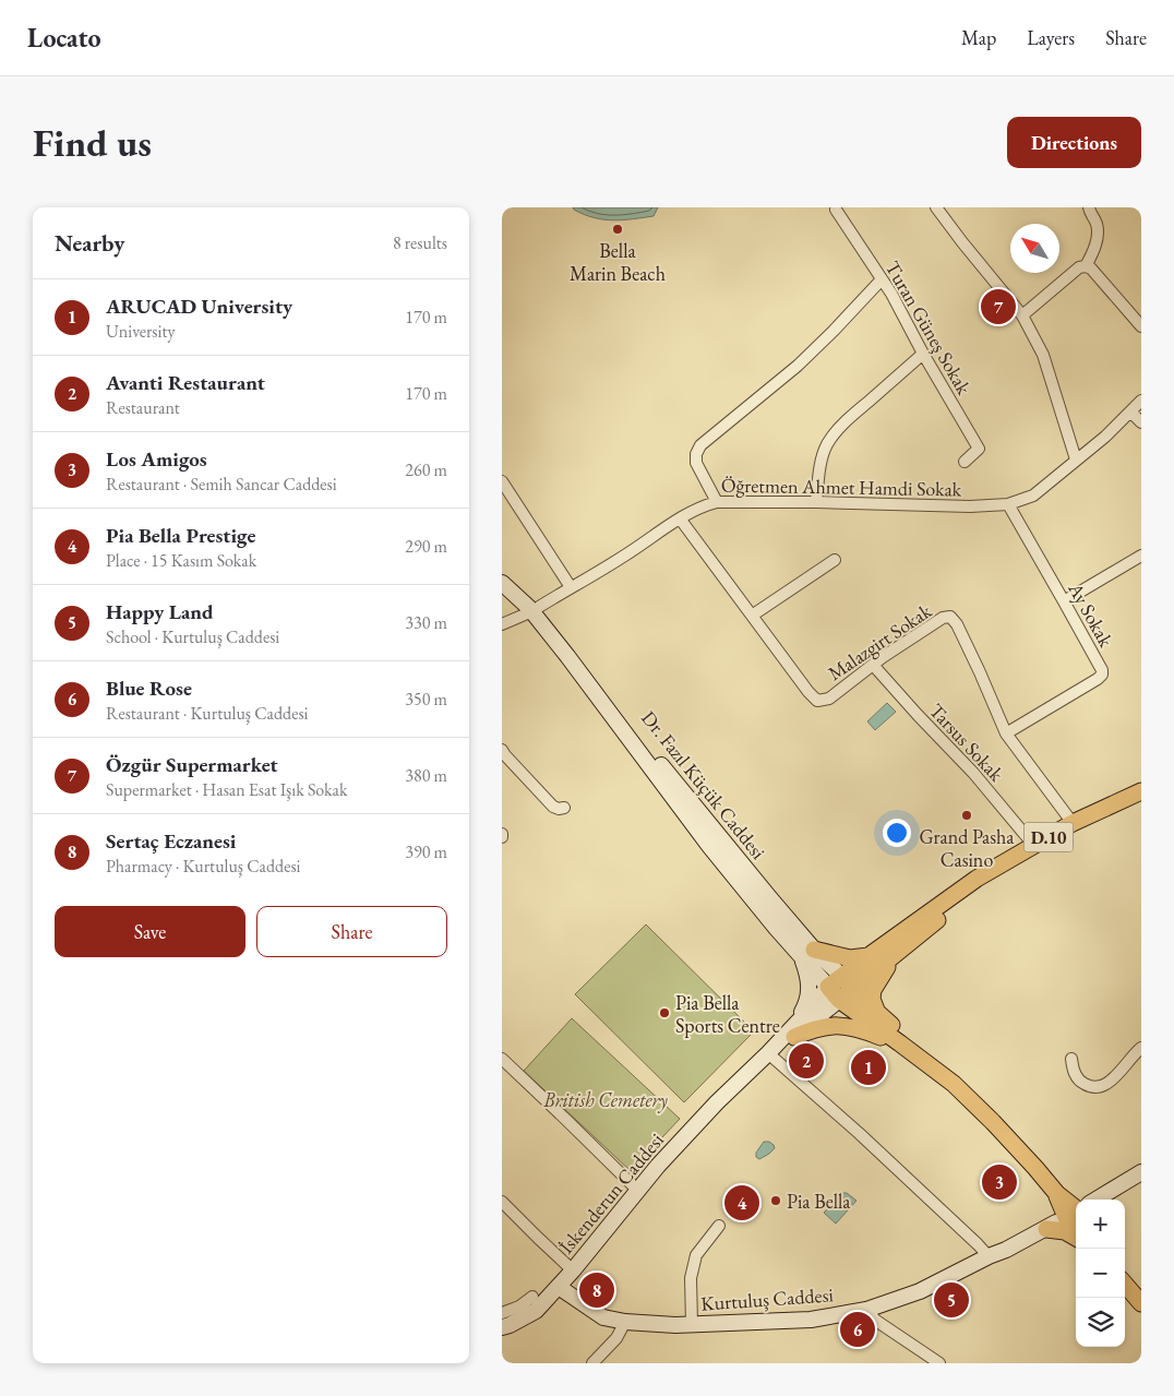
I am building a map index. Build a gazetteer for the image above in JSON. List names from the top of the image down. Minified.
{"streets":{"main road":["D.10"],"street":["Turan Güneş Sokak","Öğretmen Ahmet Hamdi Sokak","Ay Sokak","Malazgirt Sokak","Tarsus Sokak","Dr. Fazıl Küçük Caddesi","İskenderun Caddesi","Kurtuluş Caddesi"]},"crossings":[["Öğretmen Ahmet Hamdi Sokak","Ay Sokak"],["Öğretmen Ahmet Hamdi Sokak","Malazgirt Sokak"],["Öğretmen Ahmet Hamdi Sokak","Dr. Fazıl Küçük Caddesi"],["Ay Sokak","Malazgirt Sokak"],["Malazgirt Sokak","Tarsus Sokak"],["Malazgirt Sokak","D.10"],["Tarsus Sokak","D.10"],["Dr. Fazıl Küçük Caddesi","D.10"],["İskenderun Caddesi","Kurtuluş Caddesi"]],"parks":["British Cemetery"],"places":["Bella Marin Beach","Grand Pasha Casino","Pia Bella Sports Centre","Pia Bella"],"north":"top left","page":{"header":"Locato","nav":["Map","Layers","Share"],"buttons":["Directions",["Save","Share"]],"title":"Find us","heading":["Nearby","8 results"],"list":[{"mark":"1","name":"ARUCAD University","note":"University","value":"170 m"},{"mark":"2","name":"Avanti Restaurant","note":"Restaurant","value":"170 m"},{"mark":"3","name":"Los Amigos","note":"Restaurant · Semih Sancar Caddesi","value":"260 m"},{"mark":"4","name":"Pia Bella Prestige","note":"Place · 15 Kasım Sokak","value":"290 m"},{"mark":"5","name":"Happy Land","note":"School · Kurtuluş Caddesi","value":"330 m"},{"mark":"6","name":"Blue Rose","note":"Restaurant · Kurtuluş Caddesi","value":"350 m"},{"mark":"7","name":"Özgür Supermarket","note":"Supermarket · Hasan Esat Işık Sokak","value":"380 m"},{"mark":"8","name":"Sertaç Eczanesi","note":"Pharmacy · Kurtuluş Caddesi","value":"390 m"}],"pins":["7","2","1","3","4","8","5","6"],"map_buttons":["+","−"]}}
